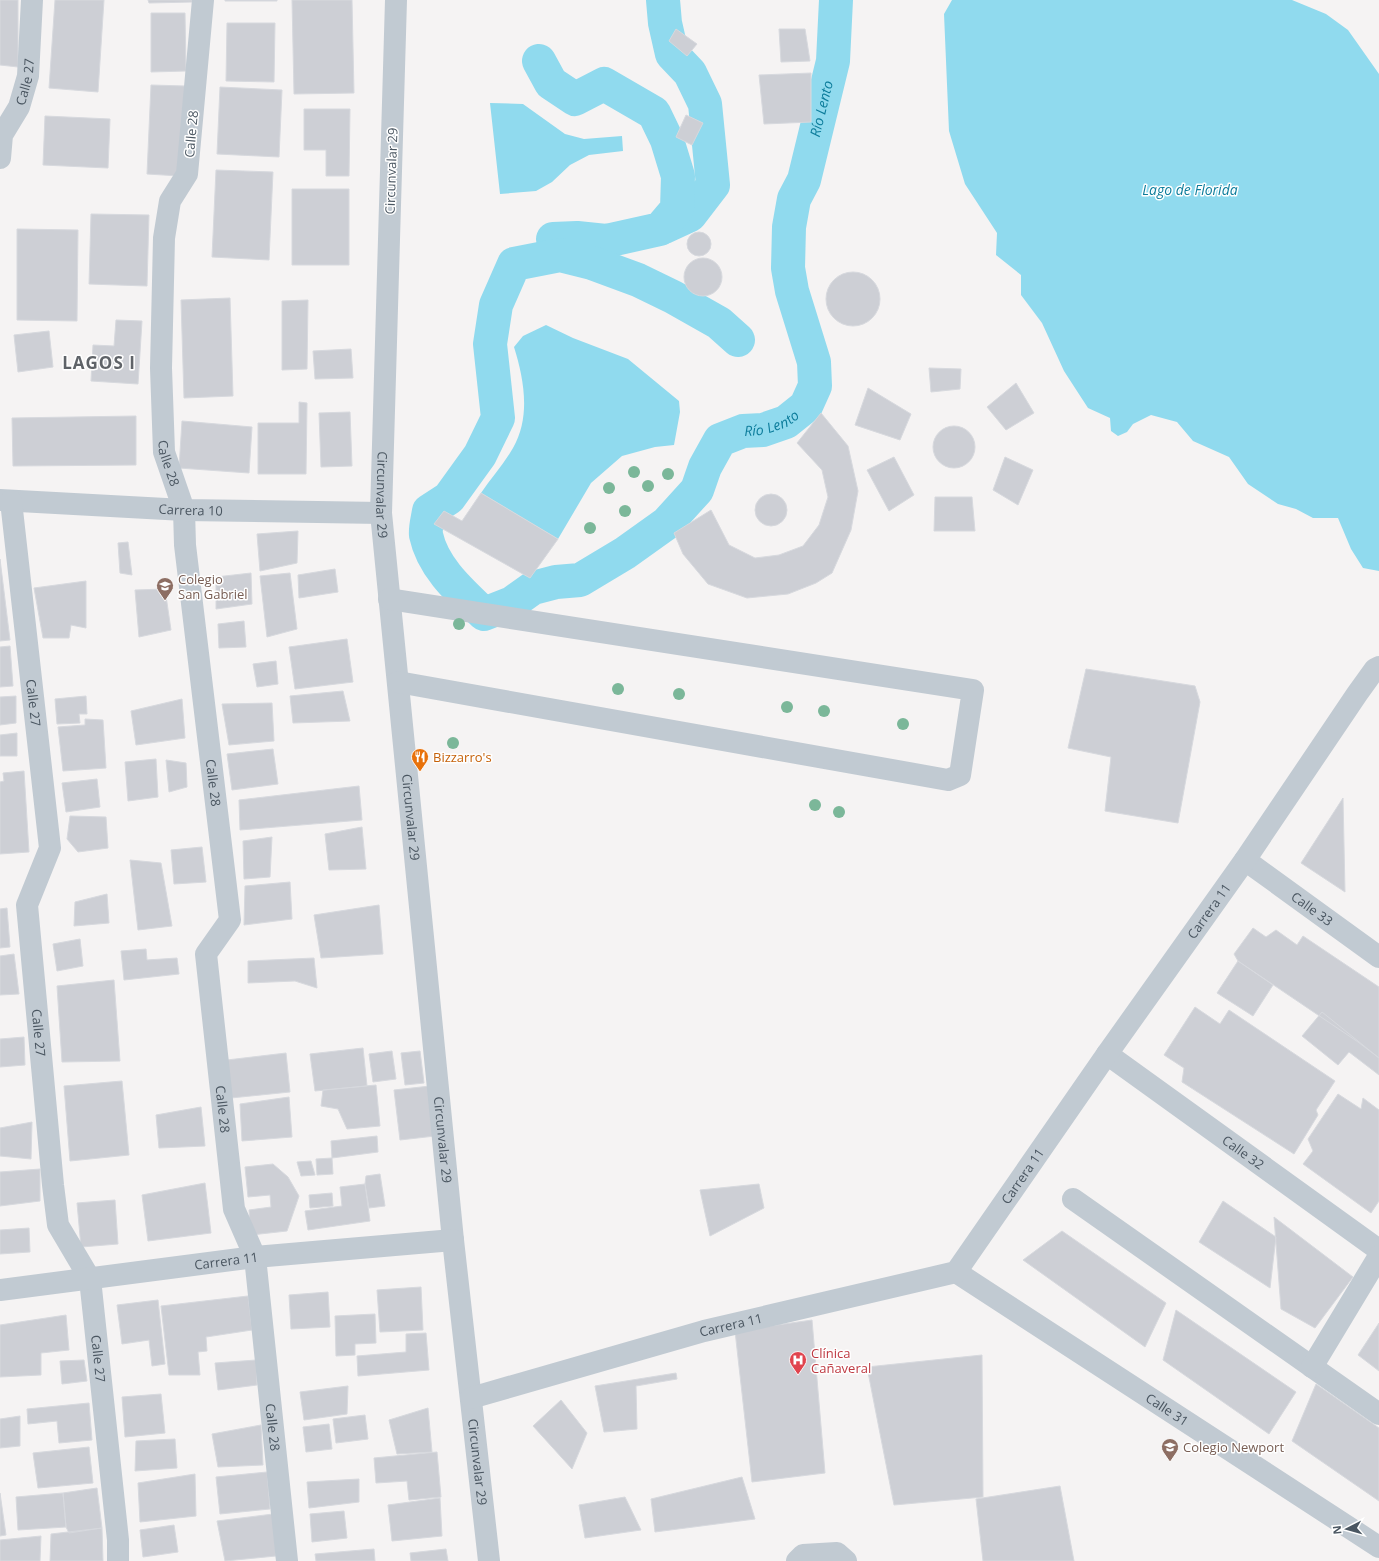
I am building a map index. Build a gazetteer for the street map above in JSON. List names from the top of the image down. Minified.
{"streets":{"street":["Calle 27","Calle 28","Circunvalar 29","Carrera 10","Calle 33","Carrera 11","Calle 32","Calle 31"]},"crossings":[["Calle 27","Carrera 10"],["Calle 27","Carrera 11"],["Calle 28","Carrera 10"],["Calle 28","Carrera 11"],["Circunvalar 29","Carrera 10"],["Circunvalar 29","Carrera 11"],["Calle 33","Carrera 11"],["Carrera 11","Calle 32"],["Carrera 11","Calle 31"]],"districts":["LAGOS I"],"water":["Río Lento","Lago de Florida"],"places":{"school or university":["Colegio San Gabriel","Colegio Newport"],"restaurant":["Bizzarro's"],"hospital":["Clínica Cañaveral"]},"north":"left"}
